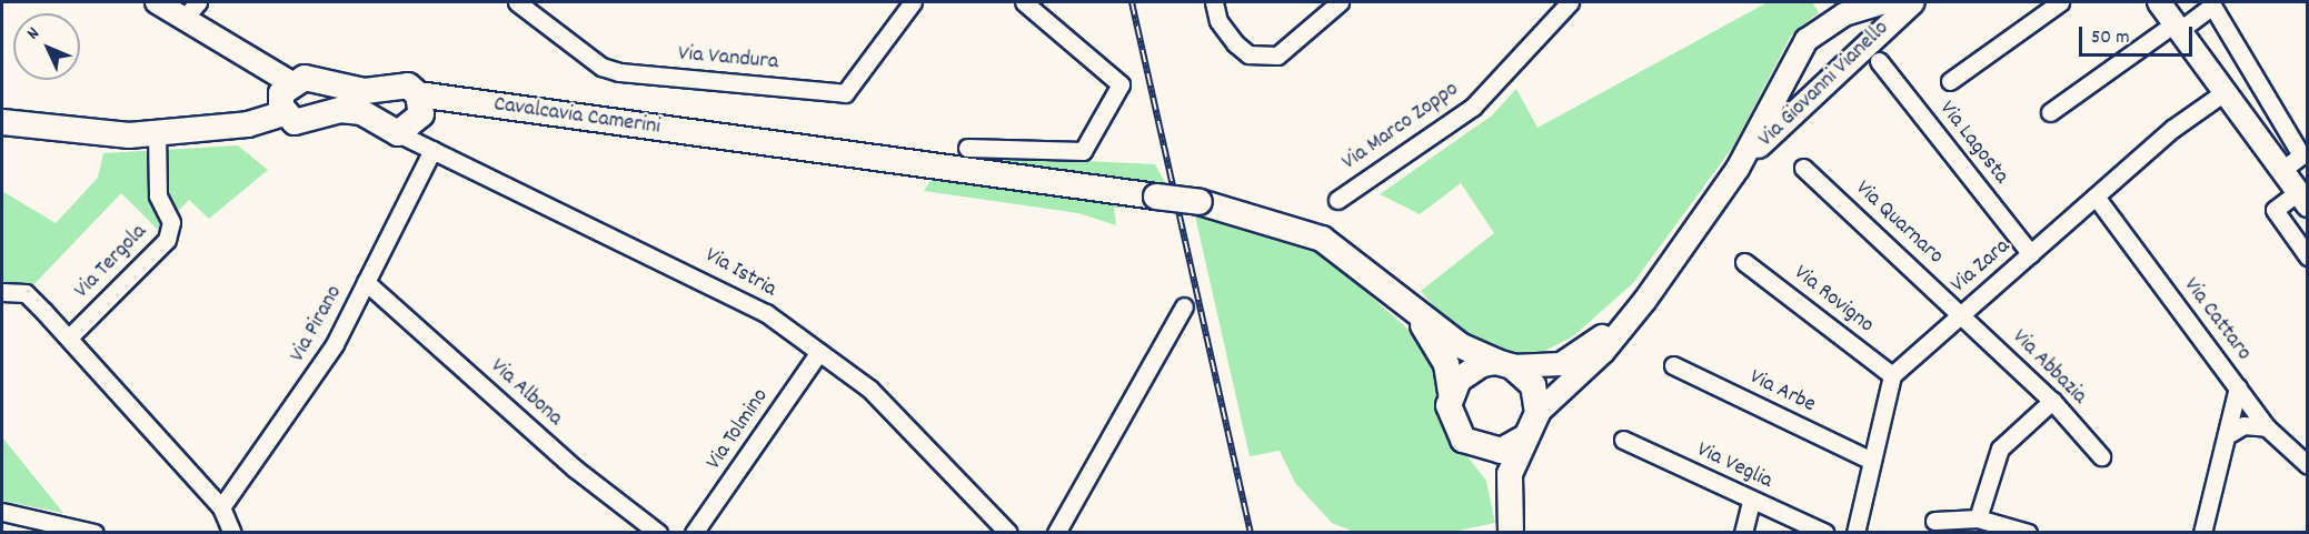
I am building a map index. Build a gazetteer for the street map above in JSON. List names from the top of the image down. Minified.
{"streets":{"main road":["Cavalcavia Camerini"],"street":["Via Vandura","Via Giovanni Vianello","Via Marco Zoppo","Via Lagosta","Via Quarnaro","Via Tergola","Via Zara","Via Istria","Via Rovigno","Via Cattaro","Via Pirano","Via Abbazia","Via Arbe","Via Albona","Via Tolmino","Via Veglia"]},"crossings":[["Cavalcavia Camerini","Via Istria"],["Via Lagosta","Via Zara"],["Via Quarnaro","Via Zara"],["Via Quarnaro","Via Abbazia"],["Via Zara","Via Rovigno"],["Via Zara","Via Cattaro"],["Via Zara","Via Abbazia"],["Via Istria","Via Pirano"],["Via Istria","Via Tolmino"],["Via Pirano","Via Albona"]],"scale_bar":"50 m","north":"top left"}
